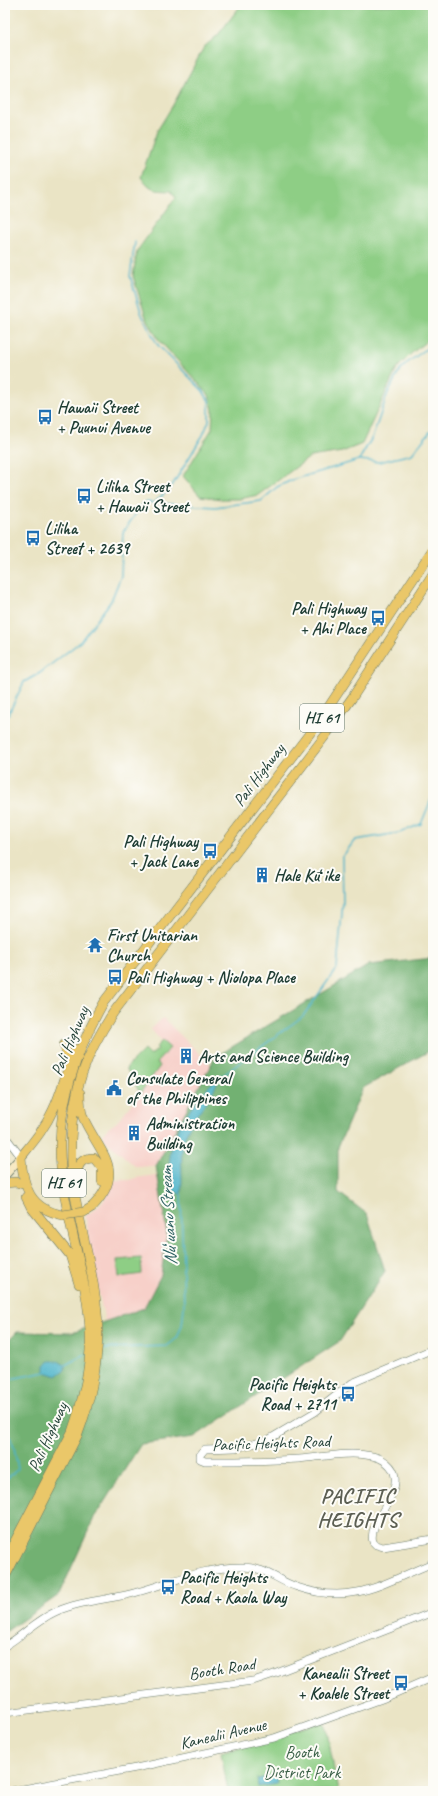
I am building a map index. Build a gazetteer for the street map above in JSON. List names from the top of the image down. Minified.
{"streets":{"highway":["HI 61","Pali Highway"],"street":["Pacific Heights Road","Booth Road","Kanealii Avenue"]},"districts":["PACIFIC HEIGHTS"],"water":["Nuʻuanu Stream"],"parks":["Booth District Park"],"places":{"bus stop":["Hawaii Street + Puunui Avenue","Liliha Street + Hawaii Street","Liliha Street + 2639","Pali Highway + Ahi Place","Pali Highway + Jack Lane","Pali Highway + Niolopa Place","Pacific Heights Road + 2711","Pacific Heights Road + Kaola Way","Kanealii Street + Koalele Street"],"building":["Hale Kūʻike","Arts and Science Building","Administration Building"],"temple":["First Unitarian Church"],"public building":["Consulate General of the Philippines"]}}
